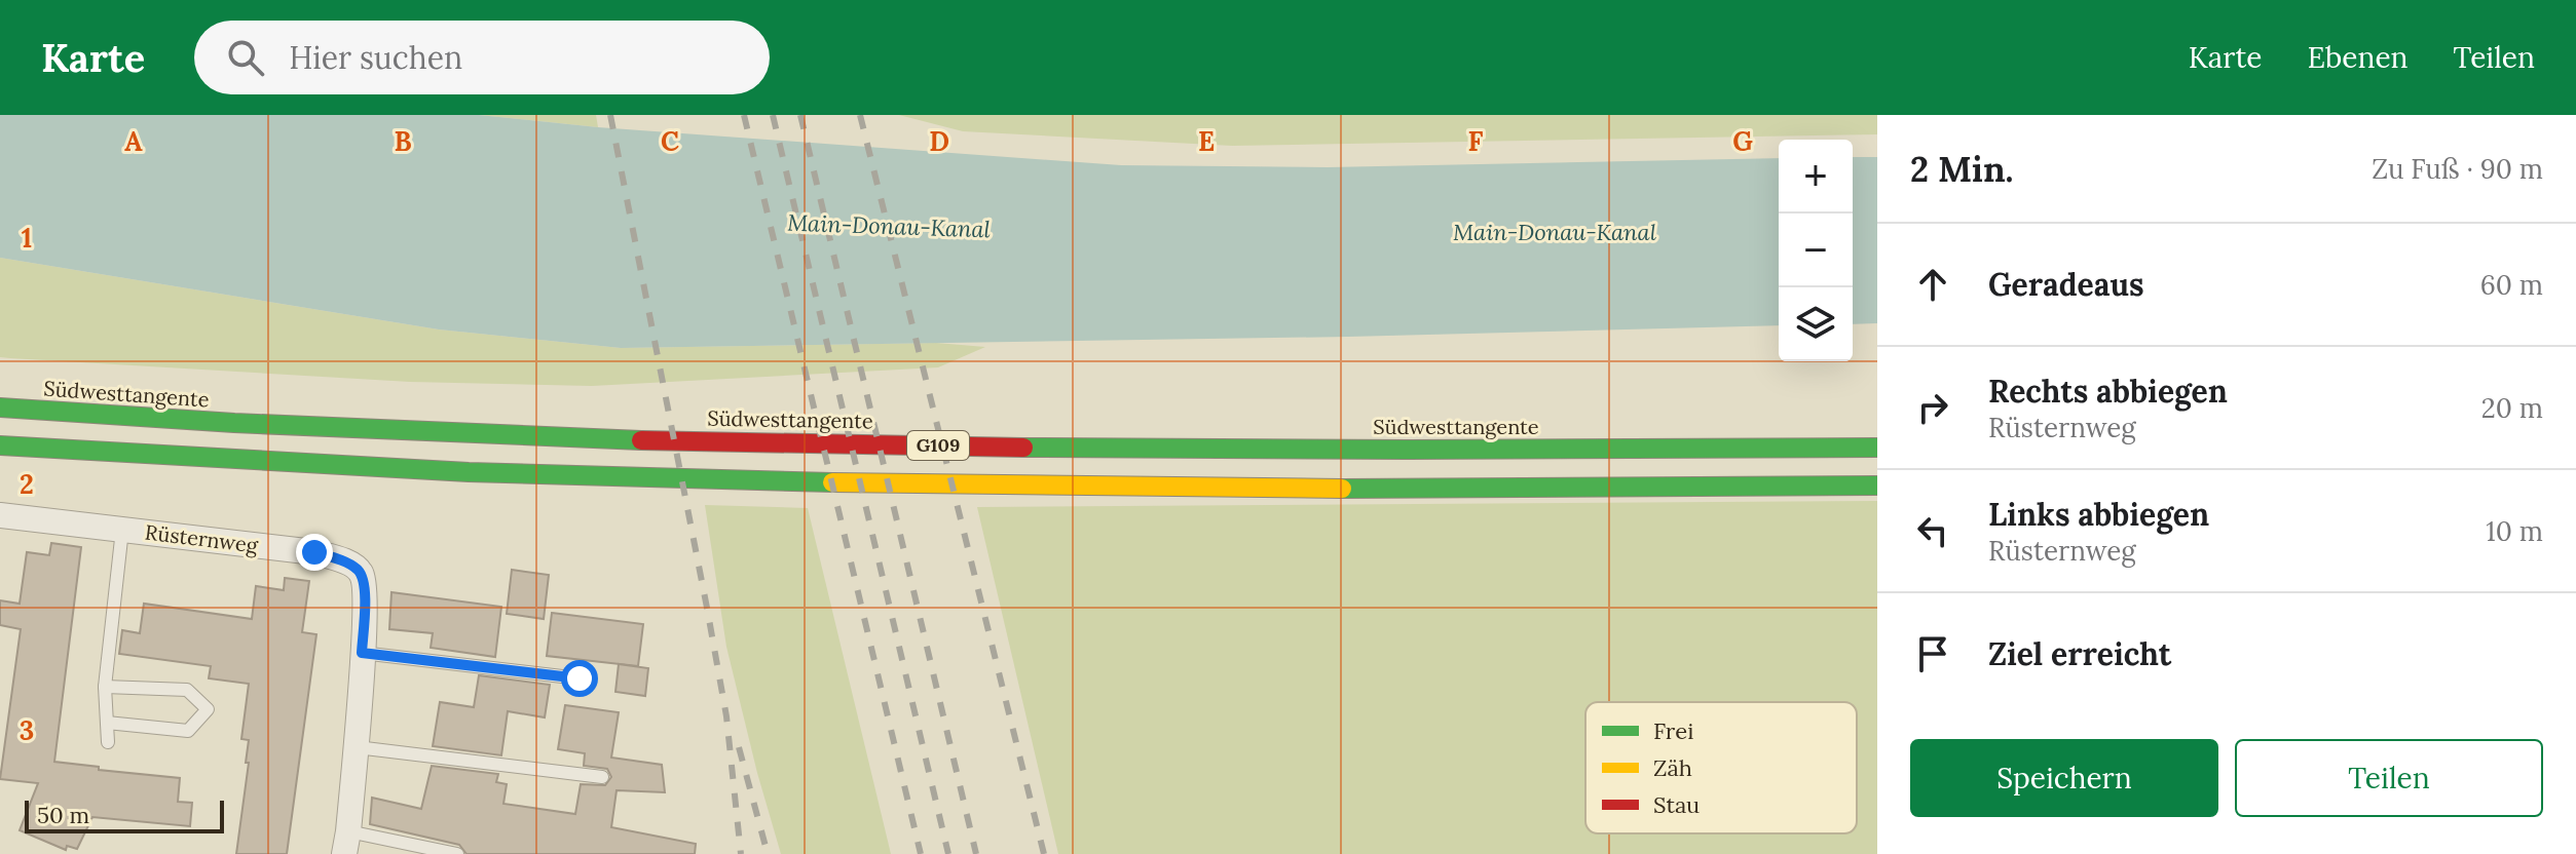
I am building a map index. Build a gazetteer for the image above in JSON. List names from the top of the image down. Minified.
{"streets":{"highway":["Südwesttangente","G109"],"street":["Rüsternweg"]},"water":["Main-Donau-Kanal"],"legend":["Frei","Zäh","Stau"],"scale_bar":"50 m","page":{"header":"Karte","search":"Hier suchen","nav":["Karte","Ebenen","Teilen"],"heading":["2 Min.","Zu Fuß · 90 m"],"map_buttons":["+","−"],"list":[["Geradeaus","60 m"],["Rechts abbiegen","Rüsternweg","20 m"],["Links abbiegen","Rüsternweg","10 m"],"Ziel erreicht"],"buttons":["Speichern","Teilen"],"scale":"50 m"},"grid":{"columns":["A","B","C","D","E","F","G"],"rows":["1","2","3"]}}
